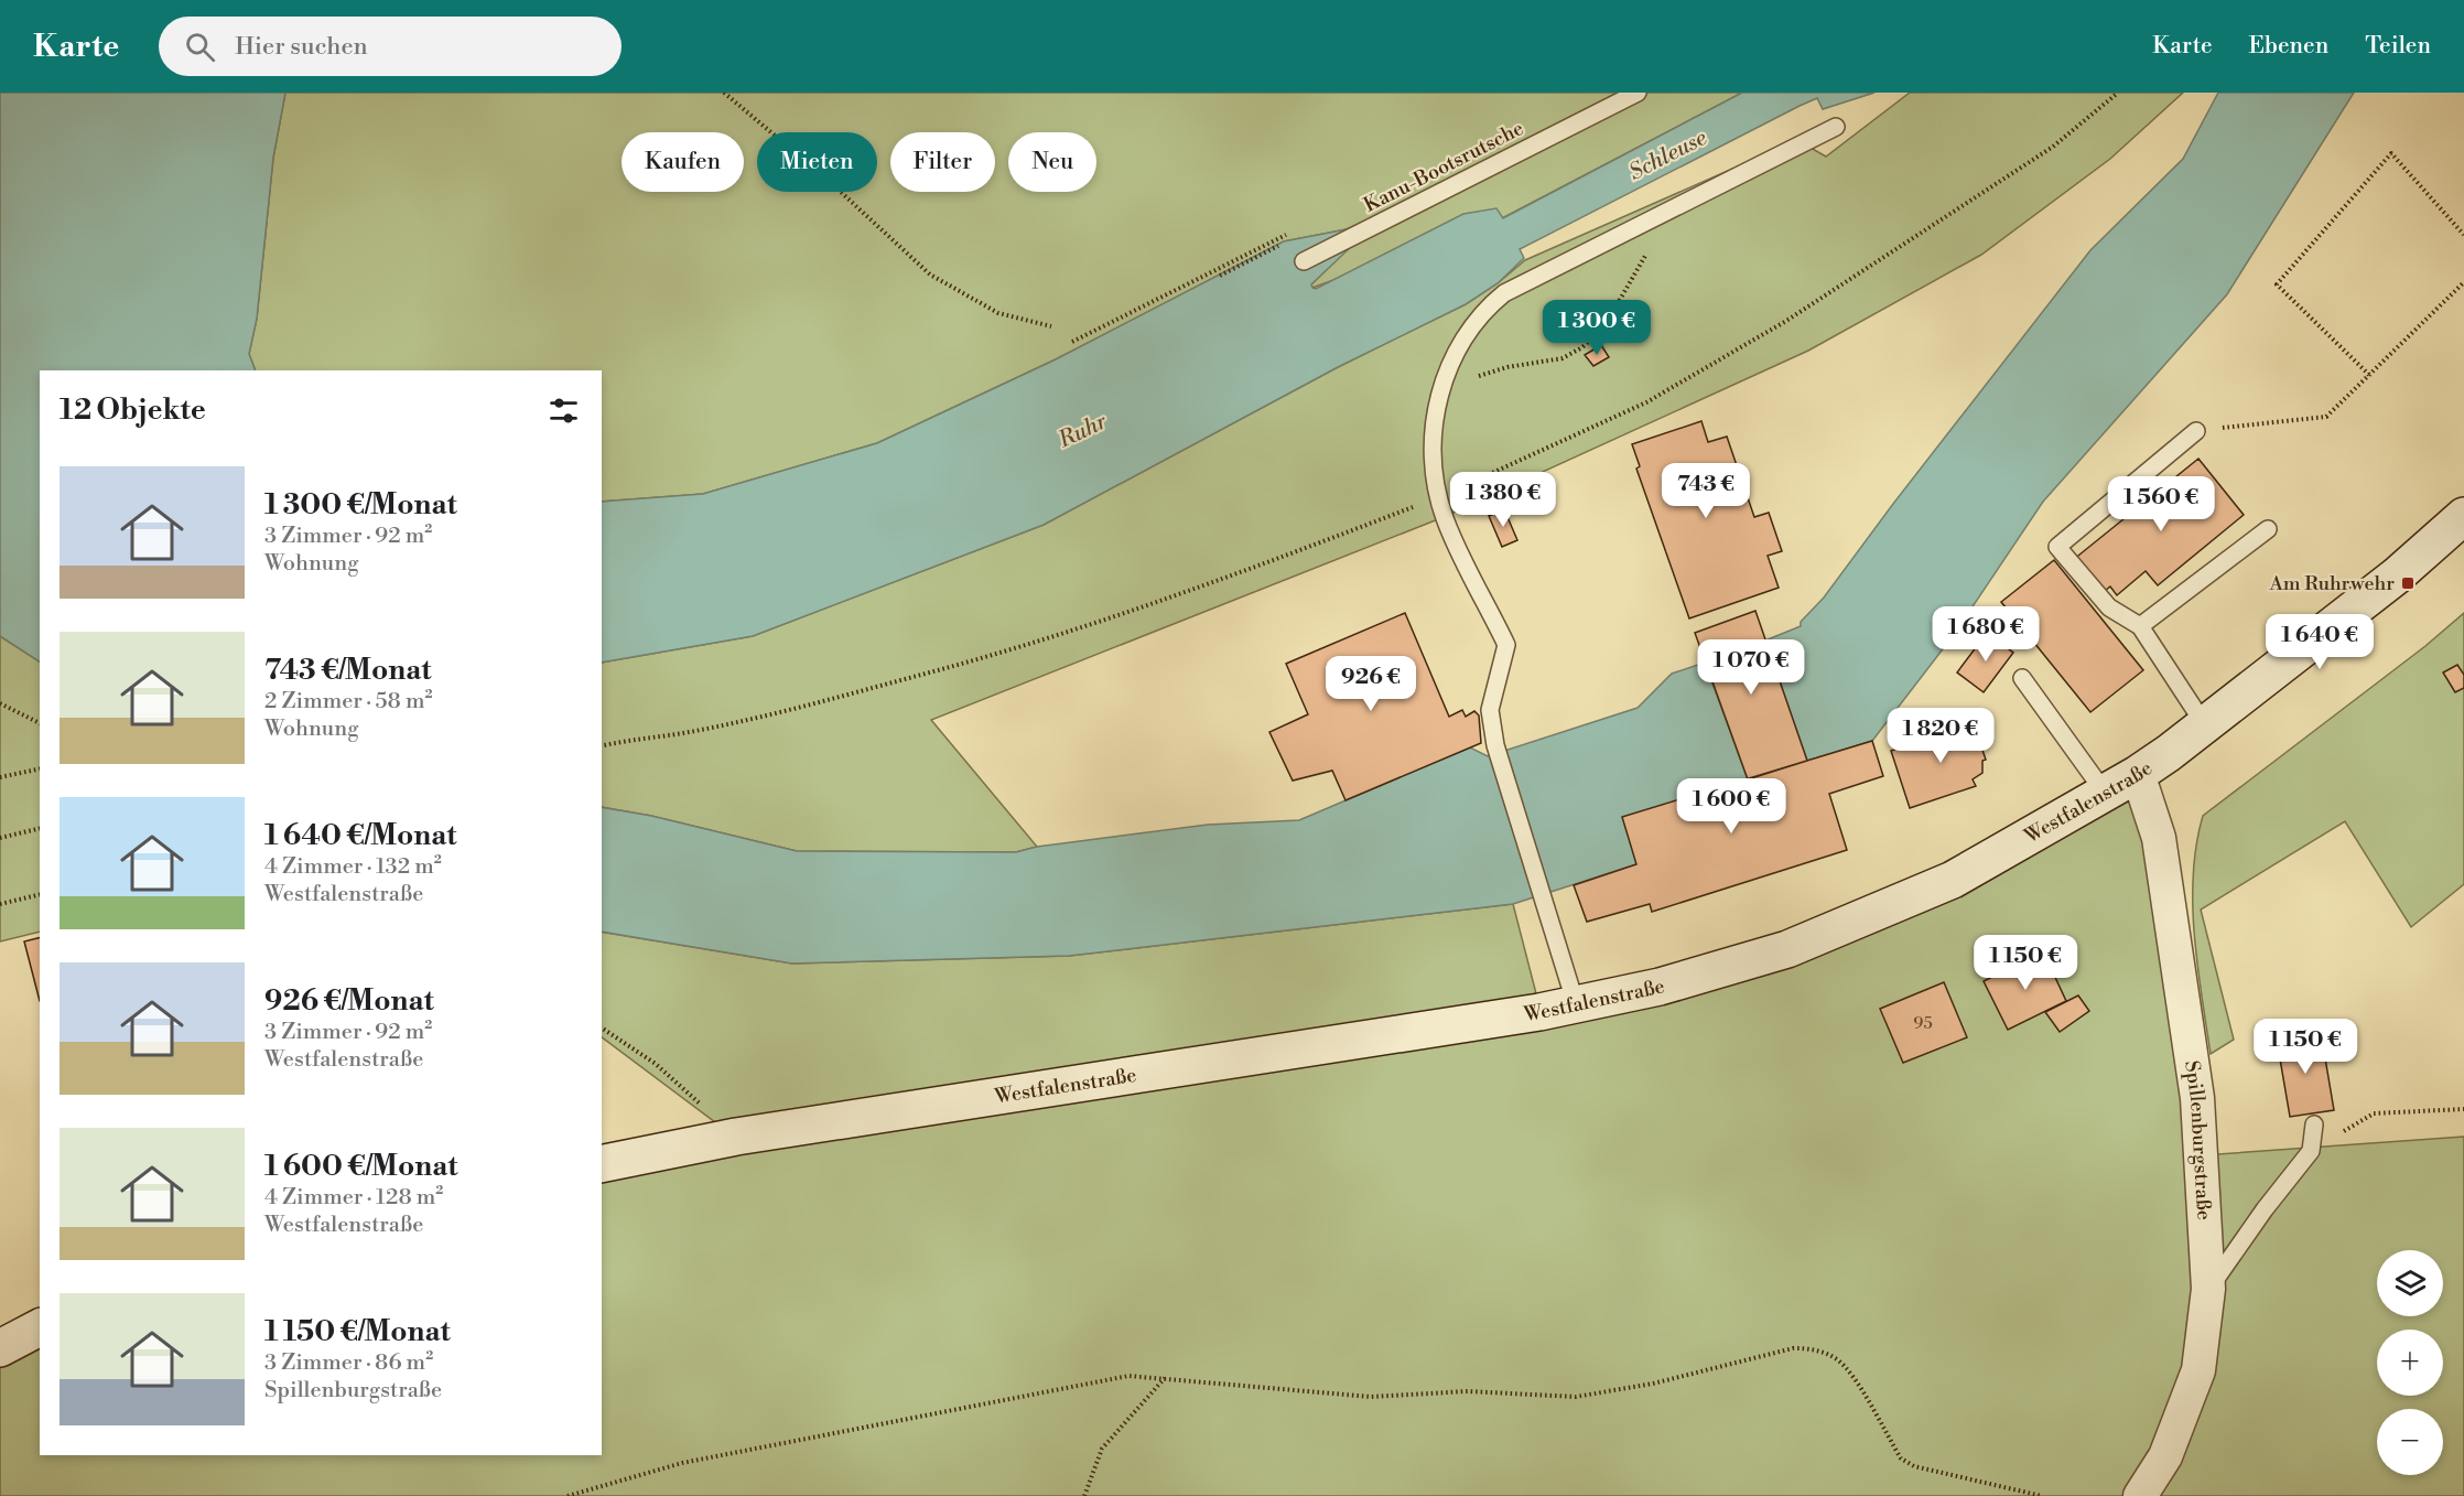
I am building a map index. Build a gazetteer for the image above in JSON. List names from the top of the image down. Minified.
{"streets":{"main road":["Westfalenstraße"],"street":["Spillenburgstraße"],"lane":["Kanu-Bootsrutsche"]},"crossings":[["Westfalenstraße","Spillenburgstraße"]],"water":["Schleuse","Ruhr"],"places":{"transit":["Am Ruhrwehr"]},"house_numbers":["95"],"page":{"header":"Karte","search":"Hier suchen","nav":["Karte","Ebenen","Teilen"],"chip":["Kaufen","Mieten","Filter","Neu"],"price":["1 300 €","743 €","1 380 €","1 560 €","1 680 €","1 640 €","1 070 €","926 €","1 820 €","1 600 €","1 150 €","1 150 €"],"heading":"12 Objekte","list":[{"name":"1 300 €/Monat","note":"3 Zimmer · 92 m² · Wohnung"},{"name":"743 €/Monat","note":"2 Zimmer · 58 m² · Wohnung"},{"name":"1 640 €/Monat","note":"4 Zimmer · 132 m² · Westfalenstraße"},{"name":"926 €/Monat","note":"3 Zimmer · 92 m² · Westfalenstraße"},{"name":"1 600 €/Monat","note":"4 Zimmer · 128 m² · Westfalenstraße"},{"name":"1 150 €/Monat","note":"3 Zimmer · 86 m² · Spillenburgstraße"}],"map_buttons":["+","−"]}}
